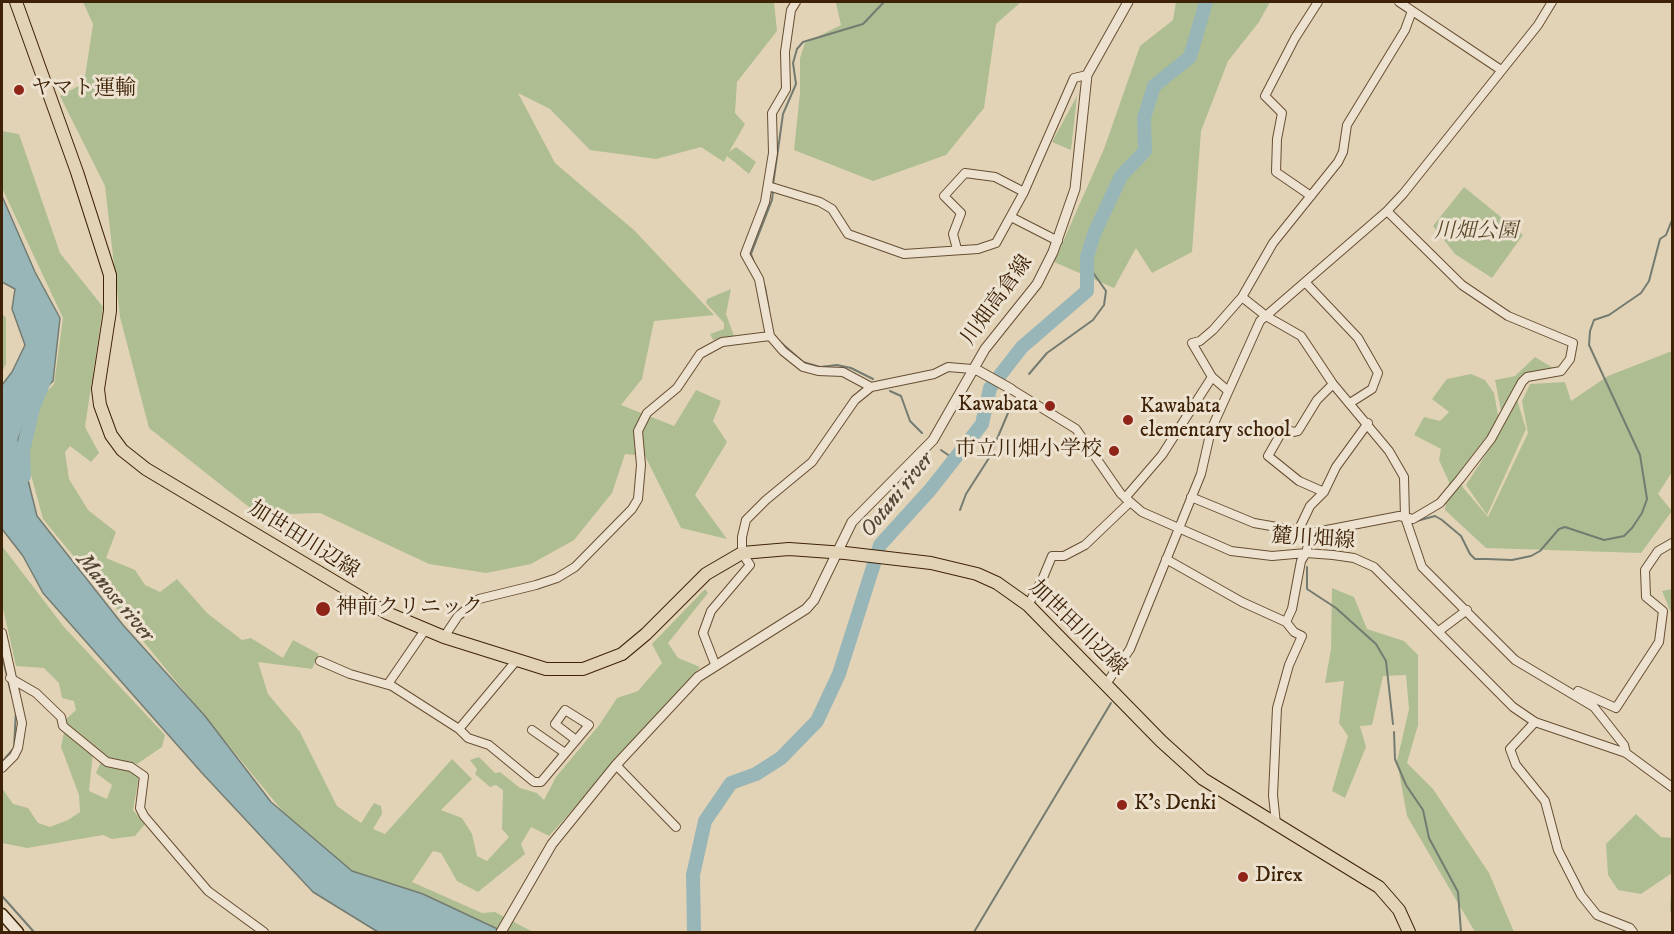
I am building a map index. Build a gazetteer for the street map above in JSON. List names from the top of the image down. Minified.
{"streets":{"main road":["加世田川辺線"],"street":["川畑高倉線","麓川畑線"]},"crossings":[["川畑高倉線","麓川畑線"],["川畑高倉線","加世田川辺線"]],"water":["Ootani river","Manose river"],"parks":["川畑公園"],"places":["ヤマト運輸","Kawabata","Kawabata elementary school","市立川畑小学校","神前クリニック","K's Denki","Direx"]}
